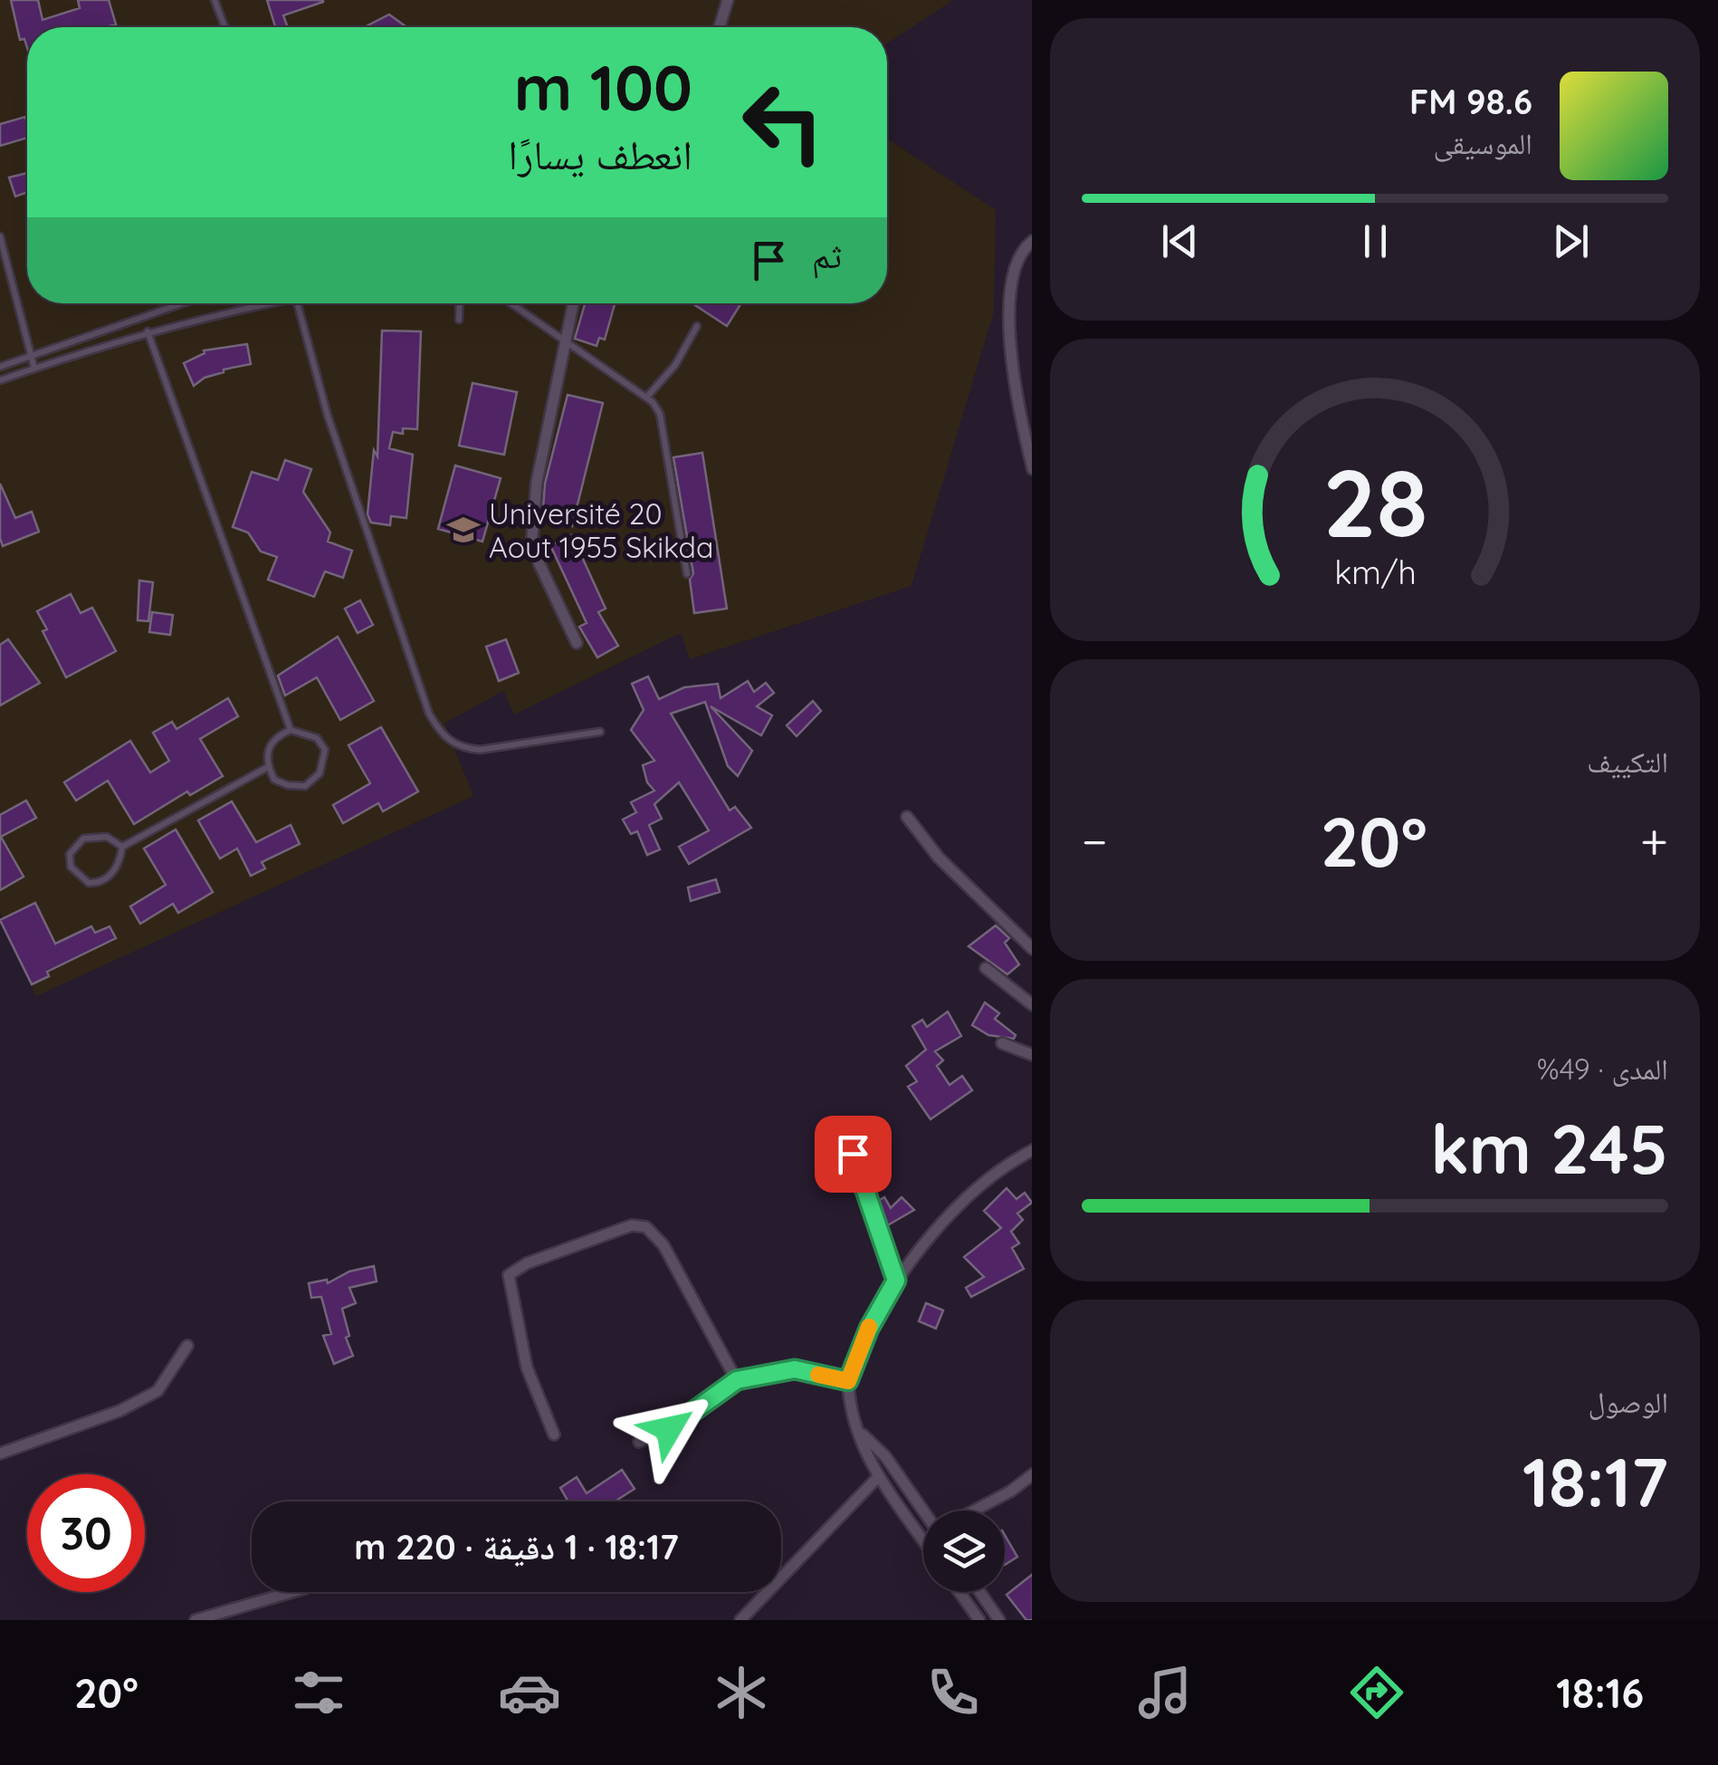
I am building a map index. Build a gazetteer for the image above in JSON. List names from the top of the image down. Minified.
{"places":{"school or university":["Université 20 Aout 1955 Skikda"]},"page":{"turn":["100 m","انعطف يسارًا"],"song":["98.6 FM","الموسيقى"],"then":"ثم","tile":["التكييف",["المدى · 49%","245 km"],["الوصول","18:17"]],"heat":["−","20°","+"],"limit":"30","trip":"18:17 · 1 دقيقة · 220 m","tabs":["18:16","20°"],"gauge":["28","km/h"]}}
